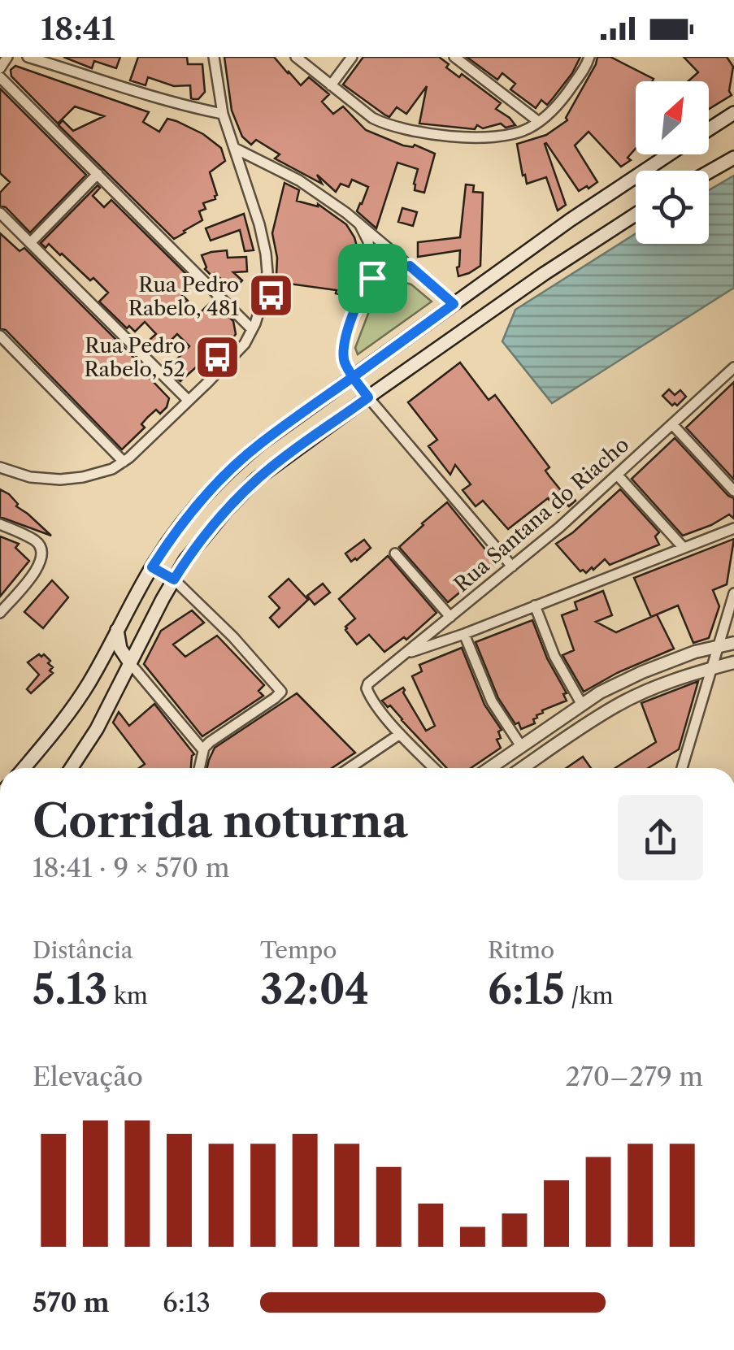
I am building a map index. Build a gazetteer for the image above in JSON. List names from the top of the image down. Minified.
{"streets":{"street":["Rua Santana do Riacho"]},"places":{"bus stop":["Rua Pedro Rabelo, 481","Rua Pedro Rabelo, 52"]},"north":"top right","page":{"status":"18:41","heading":["Corrida noturna","18:41 · 9 × 570 m"],"stats":[["Distância","5.13 km"],["Tempo","32:04"],["Ritmo","6:15 /km"]],"chart":["Elevação","270–279 m"],"list":[{"name":"570 m","note":"6:13"}]}}
